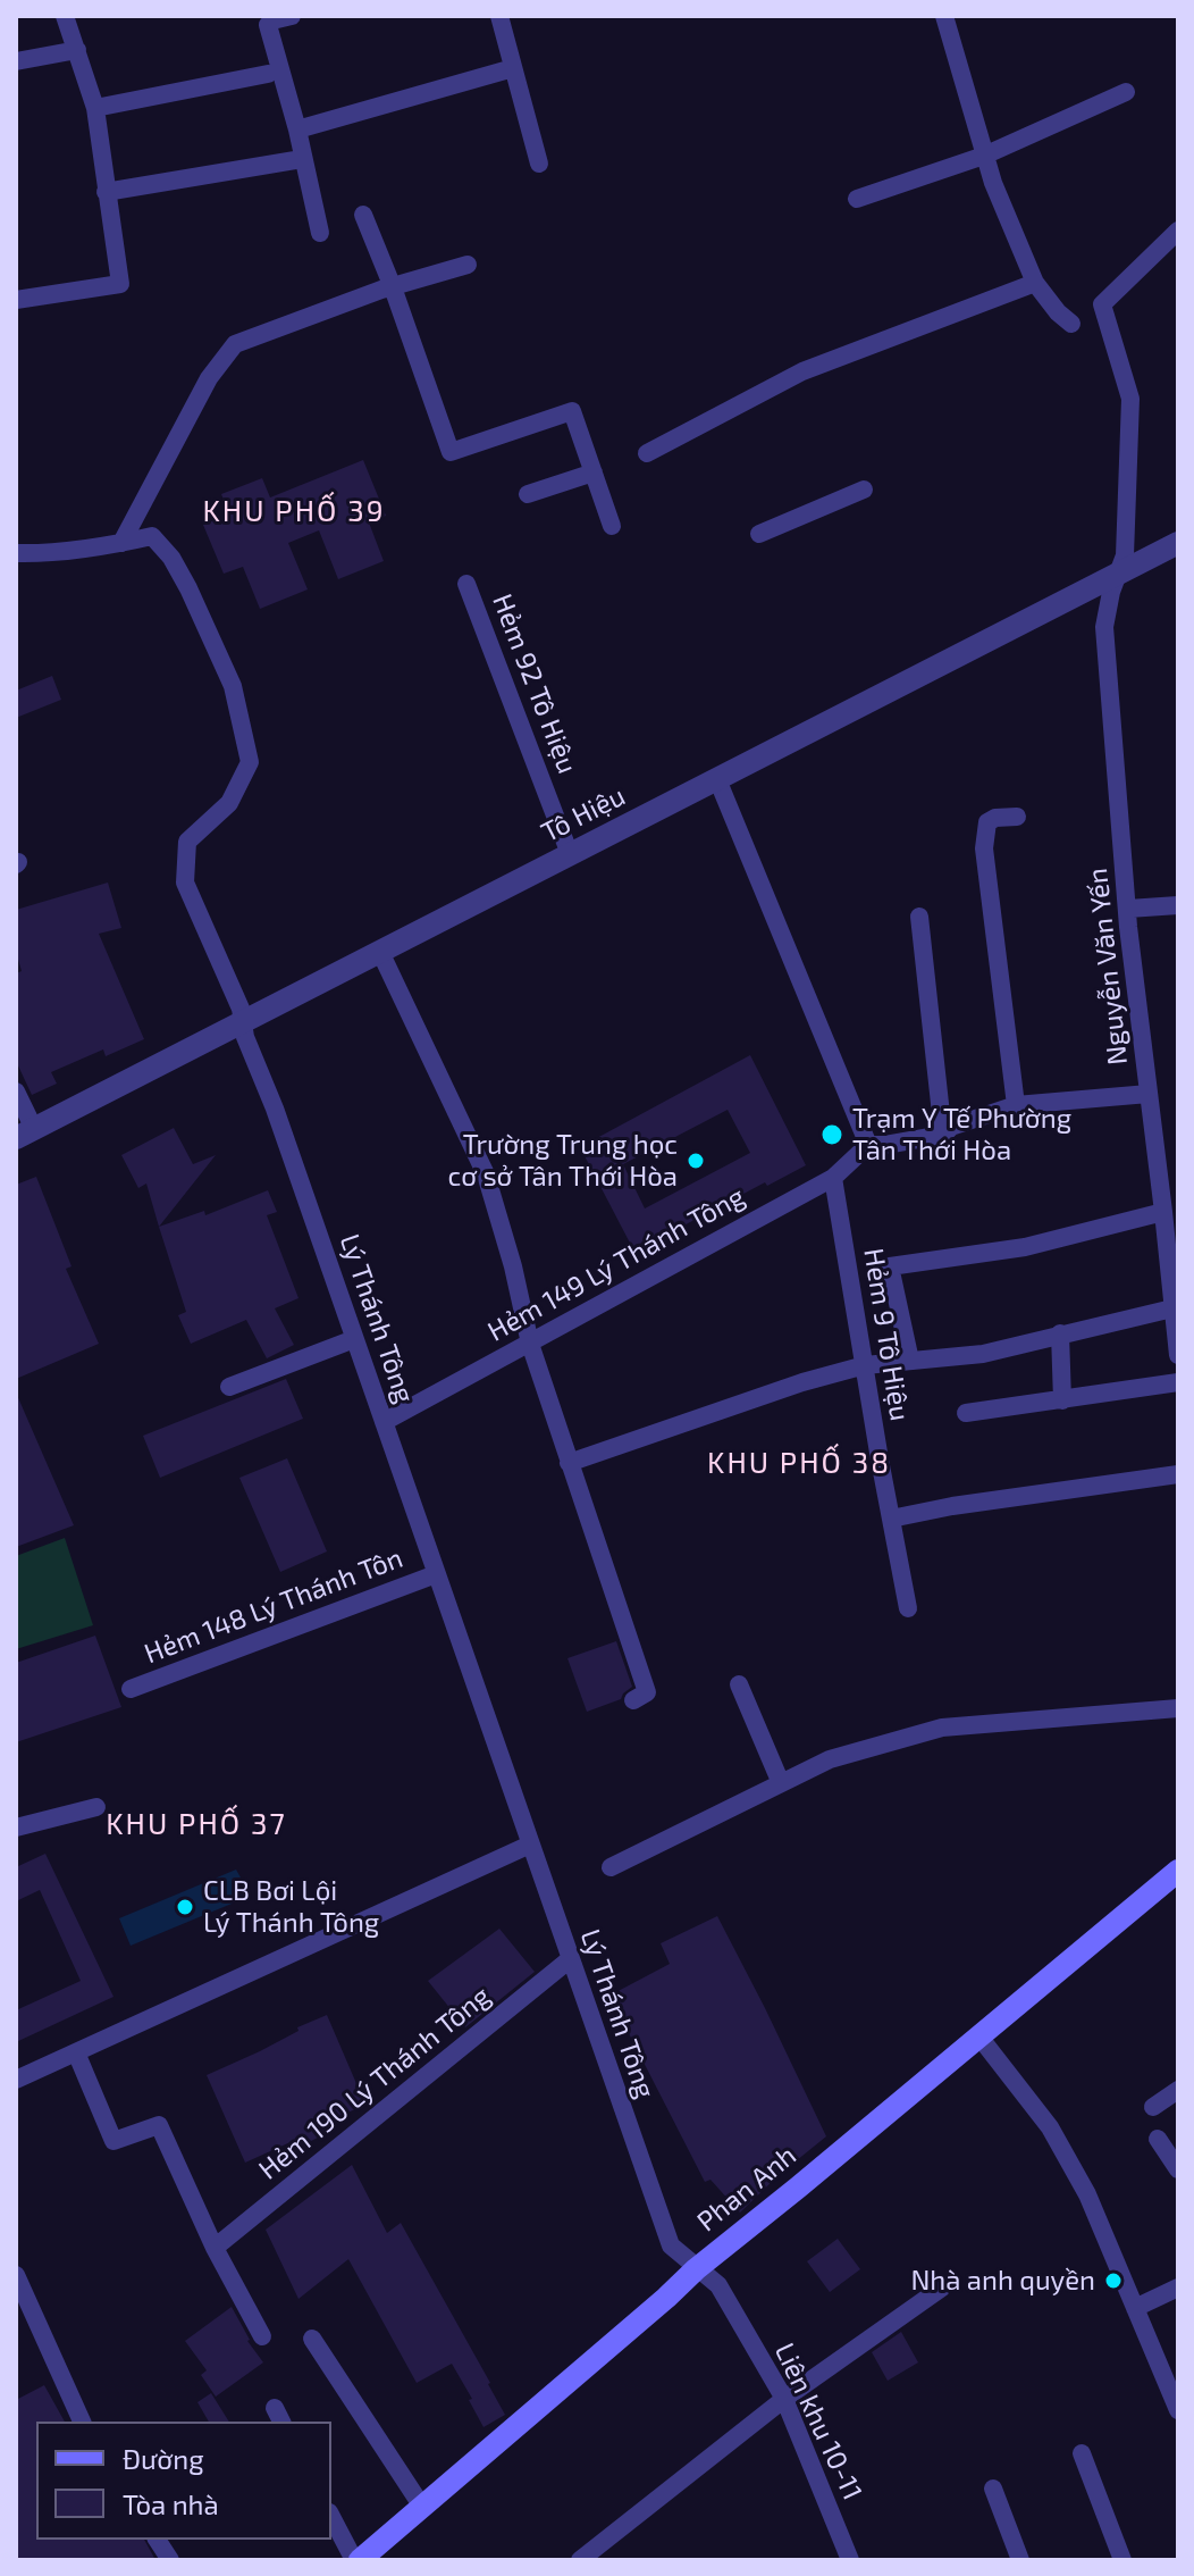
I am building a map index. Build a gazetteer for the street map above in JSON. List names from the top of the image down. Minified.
{"streets":{"main road":["Phan Anh"],"street":["Hẻm 92 Tô Hiệu","Tô Hiệu","Nguyễn Văn Yến","Hẻm 149 Lý Thánh Tông","Lý Thánh Tông","Hẻm 9 Tô Hiệu","Hẻm 148 Lý Thánh Tôn","Hẻm 190 Lý Thánh Tông","Liên khu 10-11"]},"crossings":[["Hẻm 92 Tô Hiệu","Tô Hiệu"],["Tô Hiệu","Nguyễn Văn Yến"],["Tô Hiệu","Lý Thánh Tông"],["Hẻm 149 Lý Thánh Tông","Lý Thánh Tông"],["Hẻm 149 Lý Thánh Tông","Hẻm 9 Tô Hiệu"],["Lý Thánh Tông","Hẻm 148 Lý Thánh Tôn"],["Lý Thánh Tông","Hẻm 190 Lý Thánh Tông"],["Lý Thánh Tông","Phan Anh"],["Lý Thánh Tông","Liên khu 10-11"],["Phan Anh","Liên khu 10-11"]],"districts":["KHU PHỐ 39","KHU PHỐ 38","KHU PHỐ 37"],"places":["Trạm Y Tế Phường Tân Thới Hòa","Trường Trung học cơ sở Tân Thới Hòa","CLB Bơi Lội Lý Thánh Tông","Nhà anh quyền"],"legend":["Đường","Tòa nhà"]}
